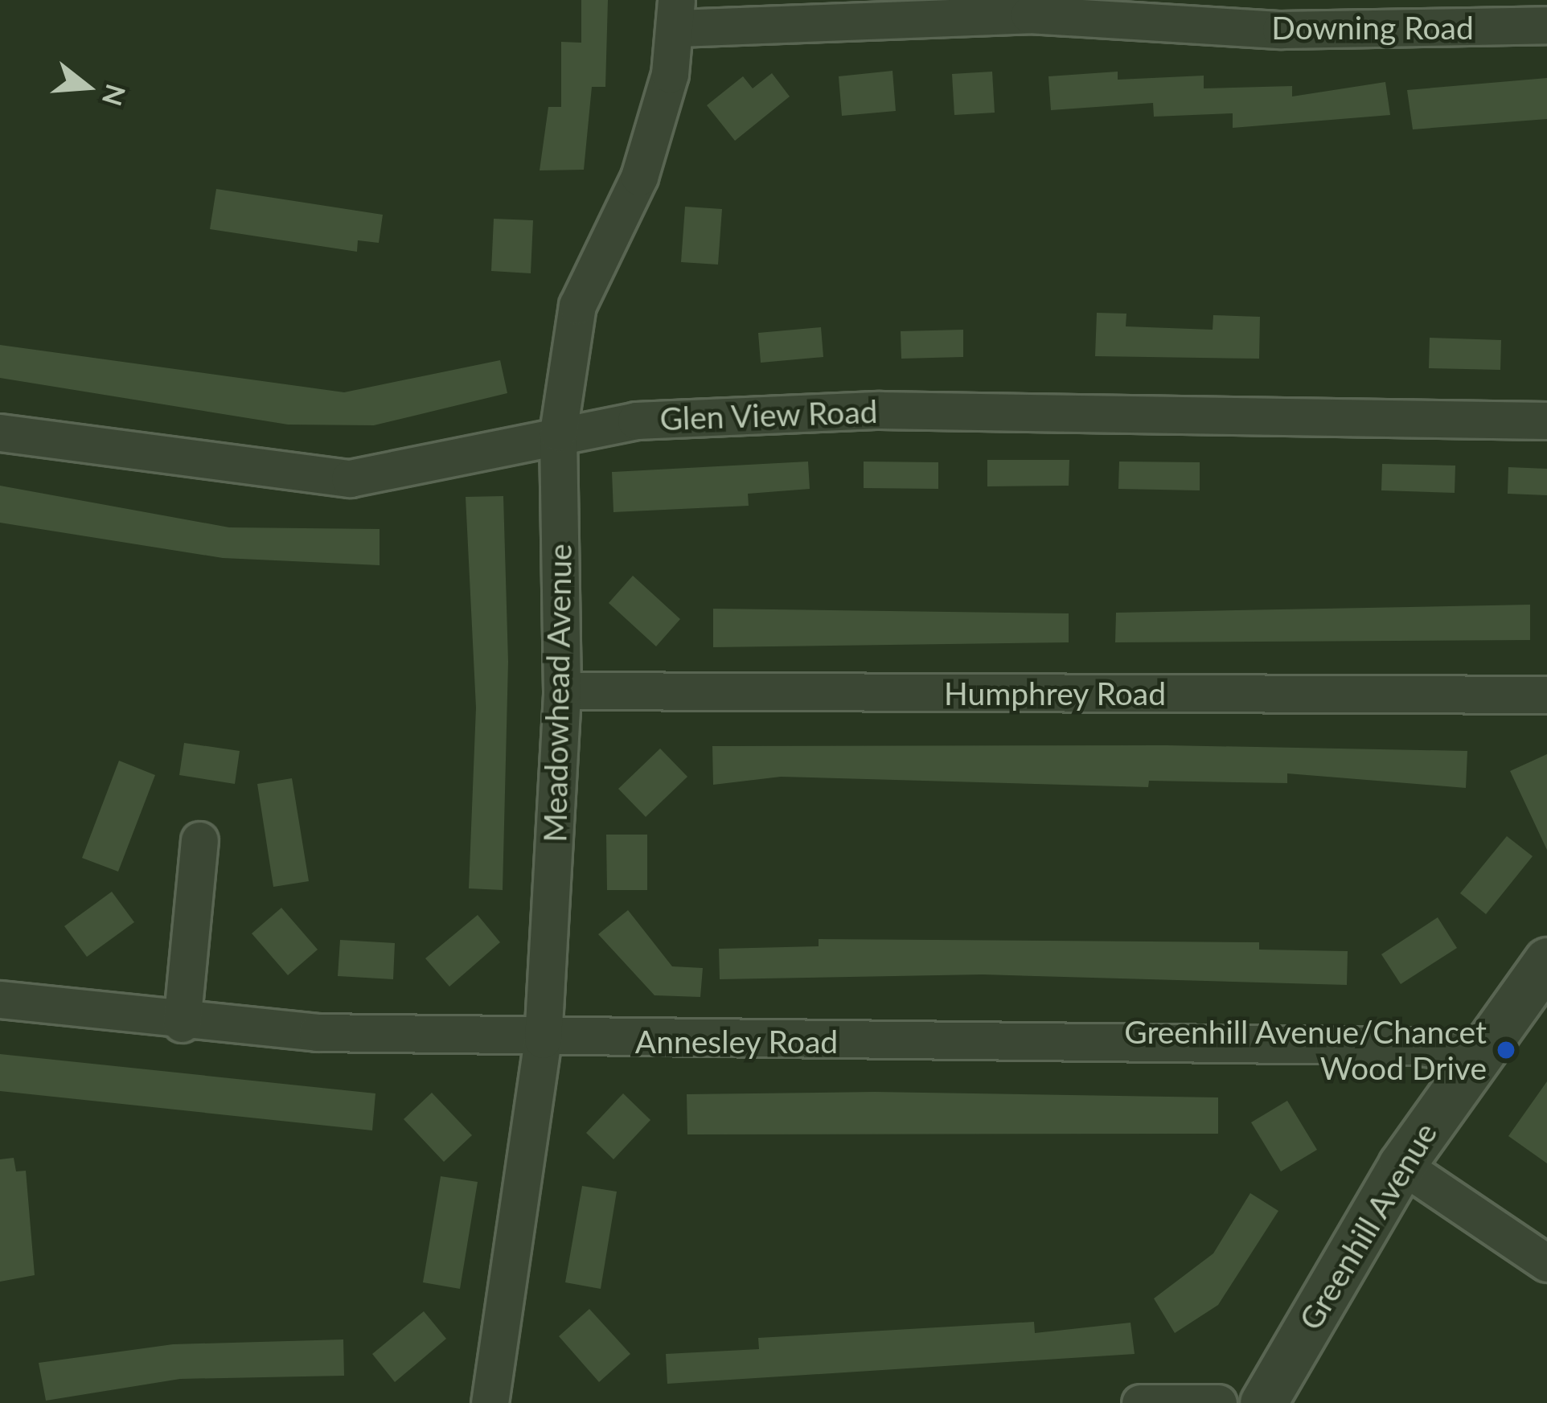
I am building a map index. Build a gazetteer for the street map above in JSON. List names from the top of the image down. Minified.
{"streets":{"street":["Downing Road","Glen View Road","Meadowhead Avenue","Humphrey Road","Annesley Road","Greenhill Avenue"]},"crossings":[["Downing Road","Meadowhead Avenue"],["Glen View Road","Meadowhead Avenue"],["Meadowhead Avenue","Humphrey Road"],["Meadowhead Avenue","Annesley Road"],["Annesley Road","Greenhill Avenue"]],"places":["Greenhill Avenue/Chancet Wood Drive"],"north":"right"}
